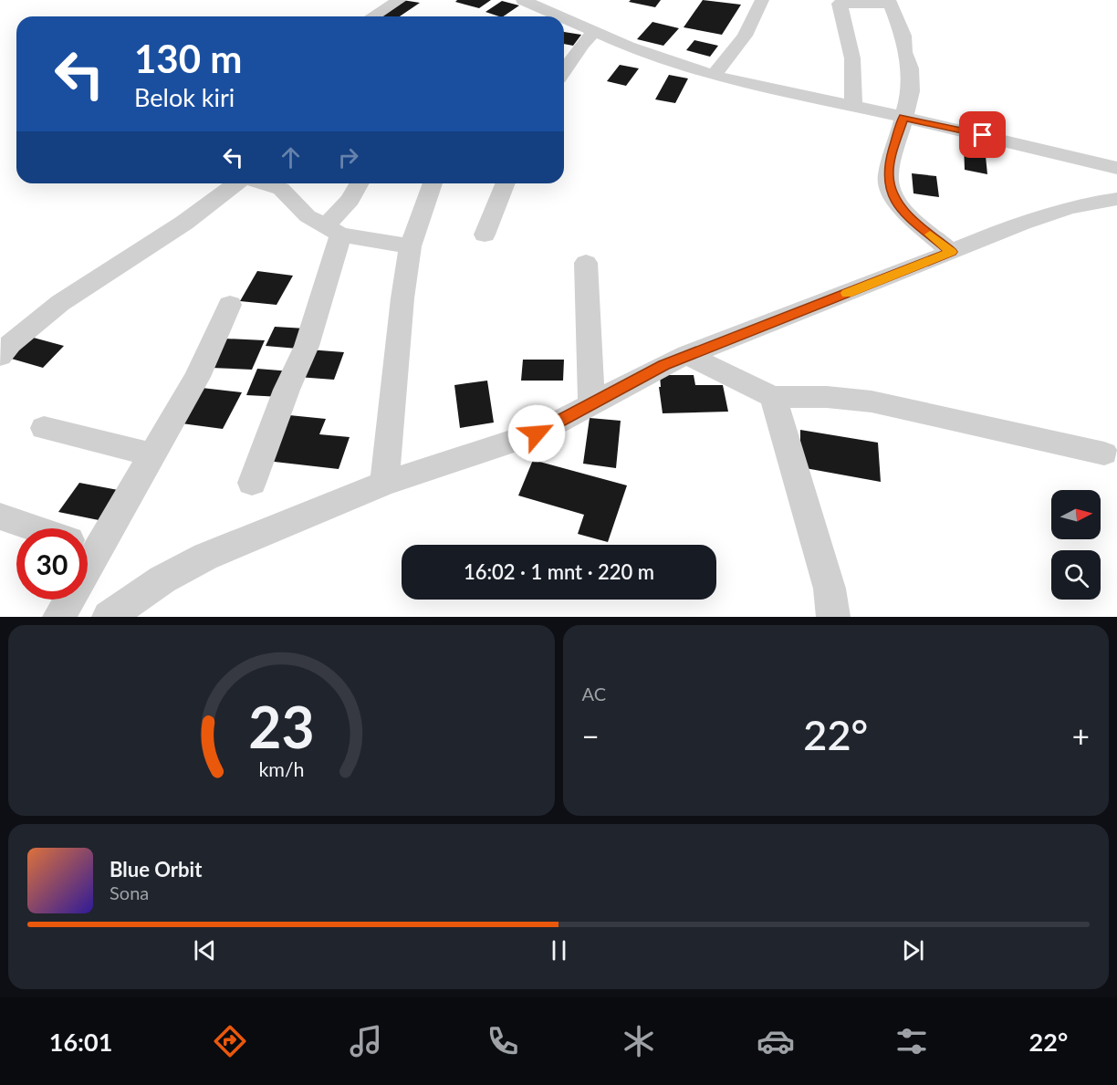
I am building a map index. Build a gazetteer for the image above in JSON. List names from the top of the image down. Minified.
{"north":"right","page":{"turn":["130 m","Belok kiri"],"limit":"30","trip":"16:02 · 1 mnt · 220 m","tile":"AC","heat":["−","22°","+"],"song":["Blue Orbit","Sona"],"tabs":["16:01","22°"],"gauge":["23","km/h"]}}
